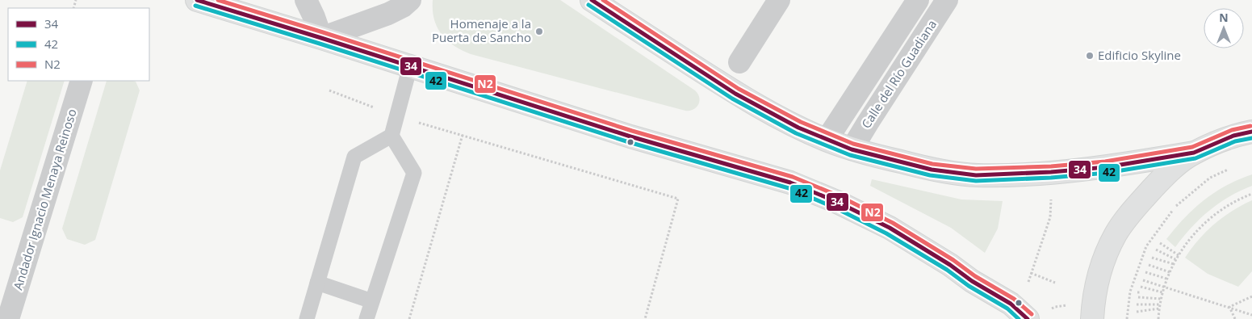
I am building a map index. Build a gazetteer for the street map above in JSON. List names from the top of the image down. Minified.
{"streets":{"street":["Calle del Río Guadiana","Andador Ignacio Menaya Reinoso"]},"places":["Homenaje a la Puerta de Sancho","Edificio Skyline"],"lines":["transit line 34","transit line N2","transit line 42"],"legend":["34","42","N2"],"north":"top"}
